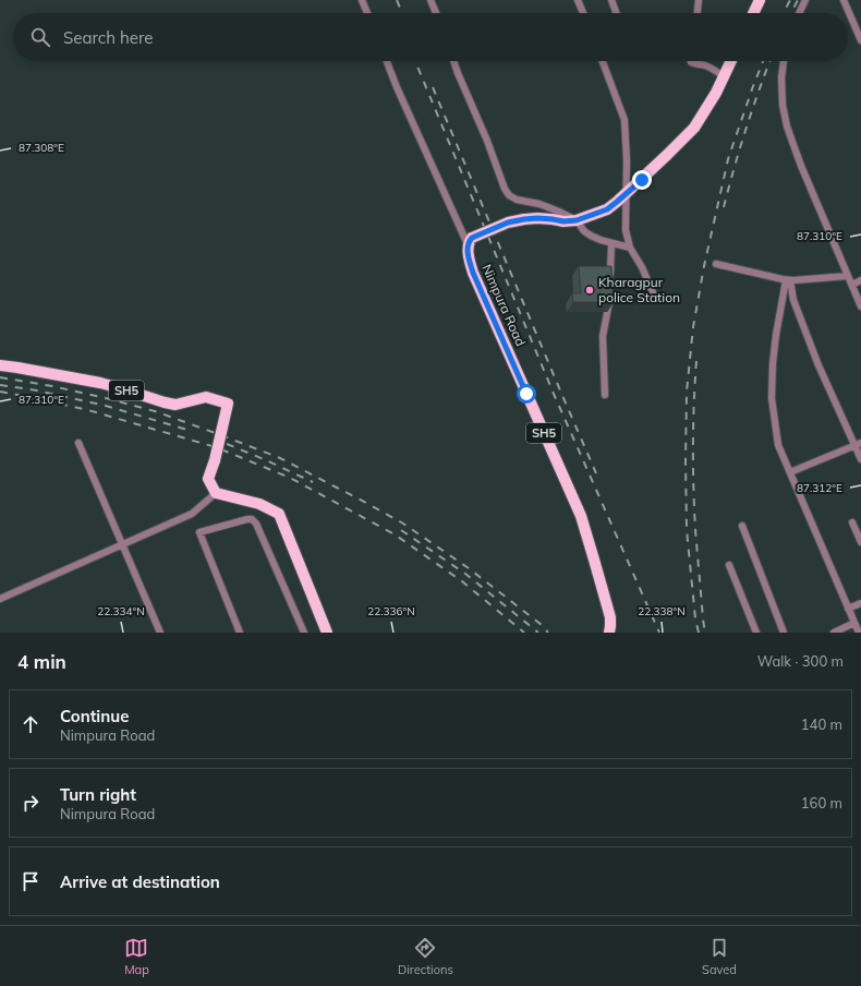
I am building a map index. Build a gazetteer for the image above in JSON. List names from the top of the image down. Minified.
{"streets":{"main road":["Nimpura Road","SH5"]},"places":["Kharagpur police Station"],"page":{"search":"Search here","heading":["4 min","Walk · 300 m"],"list":[["Continue","Nimpura Road","140 m"],["Turn right","Nimpura Road","160 m"],"Arrive at destination"],"nav":["Map","Directions","Saved"]},"coordinates":["87.308°E","87.310°E","87.312°E","22.334°N","22.336°N","22.338°N"]}
